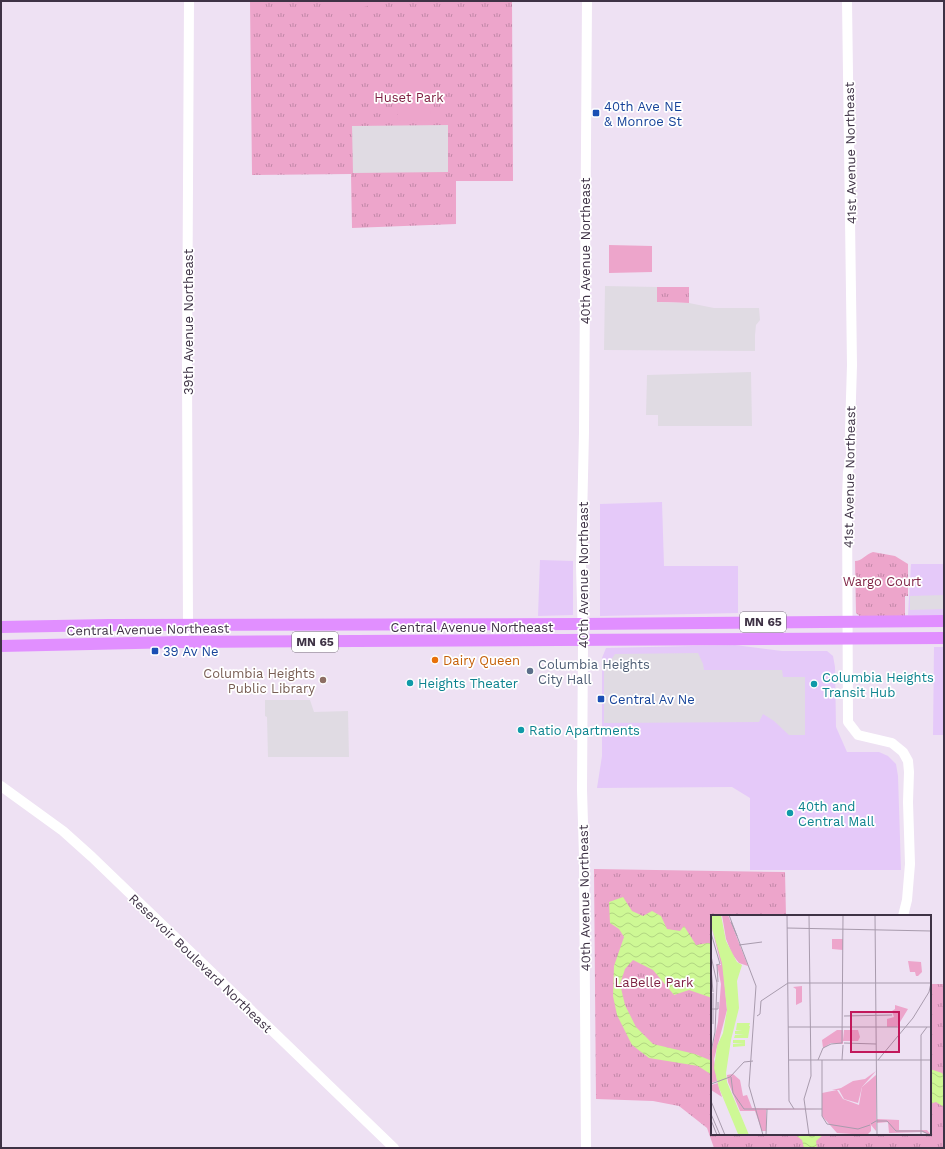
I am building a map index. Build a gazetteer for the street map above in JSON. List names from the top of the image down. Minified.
{"streets":{"main road":["MN 65","Central Avenue Northeast"],"street":["41st Avenue Northeast","40th Avenue Northeast","39th Avenue Northeast","Reservoir Boulevard Northeast"]},"crossings":[["41st Avenue Northeast","Central Avenue Northeast"],["40th Avenue Northeast","Central Avenue Northeast"],["39th Avenue Northeast","Central Avenue Northeast"]],"parks":["Huset Park","Wargo Court","LaBelle Park"],"places":{"transit":["40th Ave NE & Monroe St","39 Av Ne","Central Av Ne"],"other":["Dairy Queen","Columbia Heights City Hall","Columbia Heights Public Library","Heights Theater","Columbia Heights Transit Hub","Ratio Apartments","40th and Central Mall"]}}
